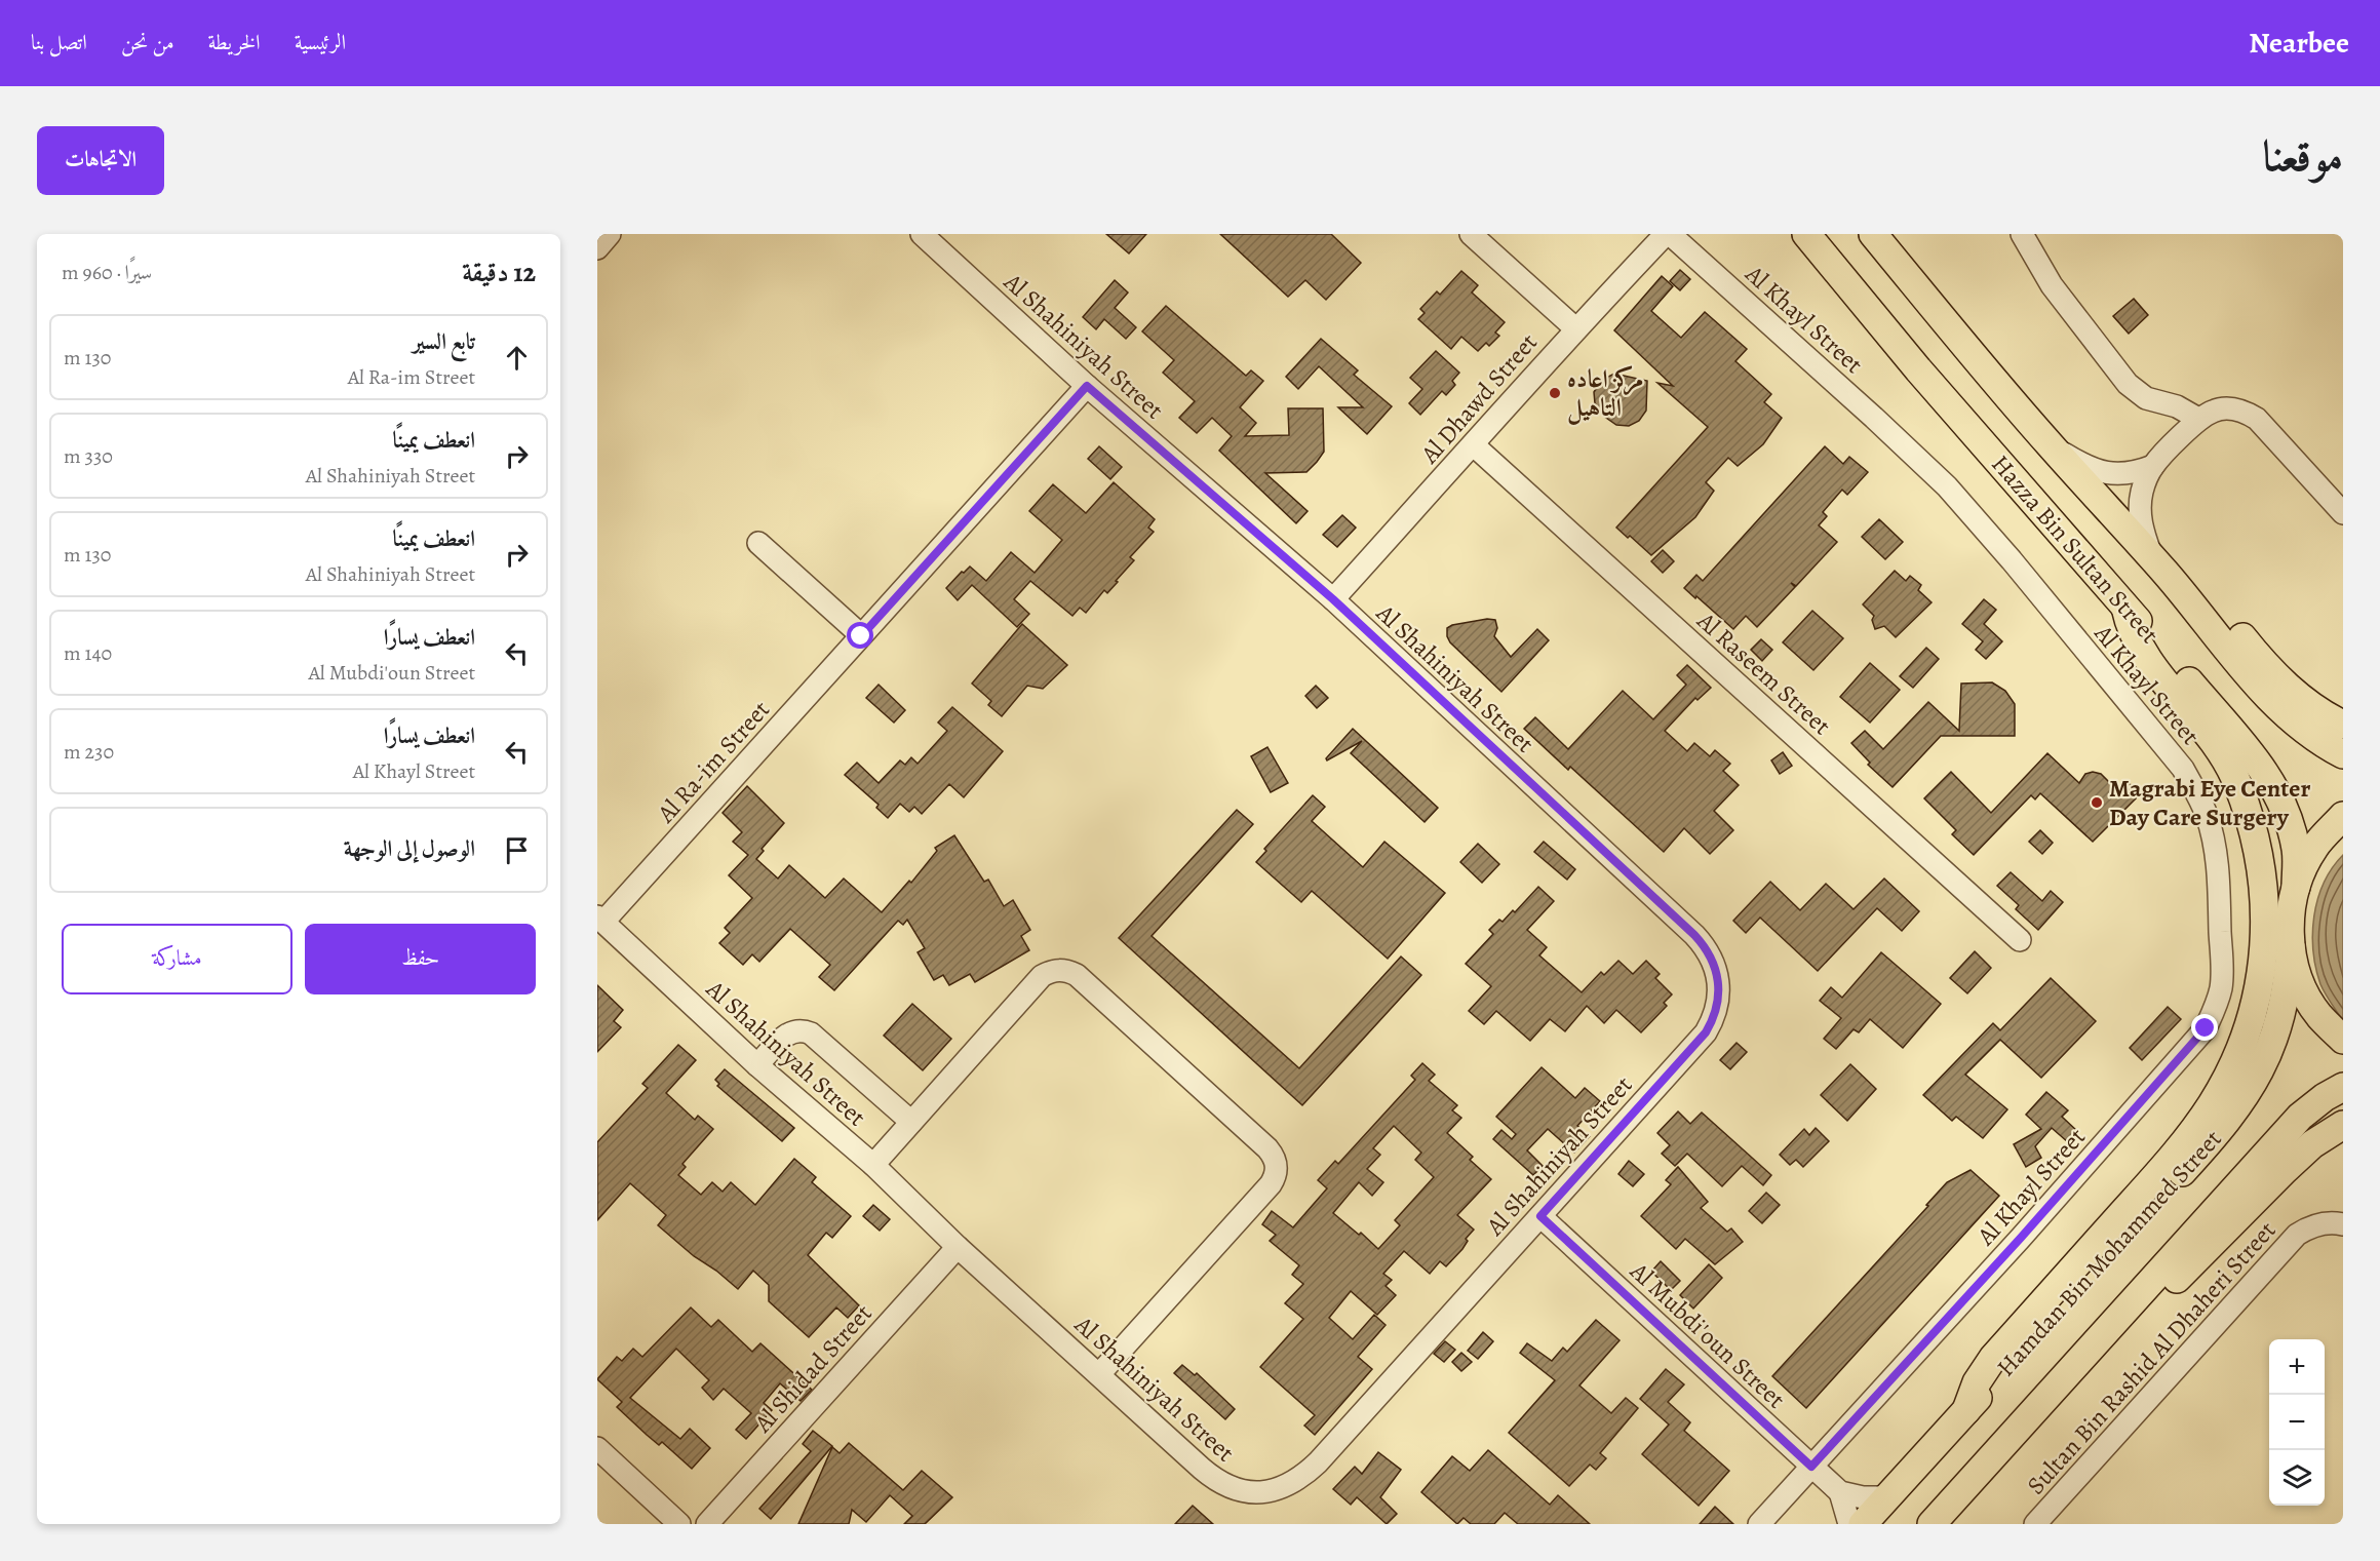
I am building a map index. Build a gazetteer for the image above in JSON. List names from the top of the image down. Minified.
{"streets":{"main road":["Hazza Bin Sultan Street","Hamdan Bin Mohammed Street"],"street":["Al Khayl Street","Al Shahiniyah Street","Al Dhawd Street","Al Raseem Street","Al Ra-im Street","Al Mubdi'oun Street","Sultan Bin Rashid Al Dhaheri Street","Al Shidad Street"]},"crossings":[["Al Khayl Street","Al Mubdi'oun Street"],["Al Shahiniyah Street","Al Dhawd Street"],["Al Shahiniyah Street","Al Ra-im Street"],["Al Shahiniyah Street","Al Mubdi'oun Street"],["Al Shahiniyah Street","Al Shidad Street"],["Al Dhawd Street","Al Raseem Street"]],"places":["مركز اعاده التاهيل","Magrabi Eye Center Day Care Surgery"],"page":{"header":"Nearbee","nav":["الرئيسية","الخريطة","من نحن","اتصل بنا"],"title":"موقعنا","buttons":["الاتجاهات",["حفظ","مشاركة"]],"heading":["12 دقيقة","سيرًا · 960 m"],"list":[["تابع السير","Al Ra-im Street","130 m"],["انعطف يمينًا","Al Shahiniyah Street","330 m"],["انعطف يمينًا","Al Shahiniyah Street","130 m"],["انعطف يسارًا","Al Mubdi'oun Street","140 m"],["انعطف يسارًا","Al Khayl Street","230 m"],"الوصول إلى الوجهة"],"map_buttons":["+","−"]}}
